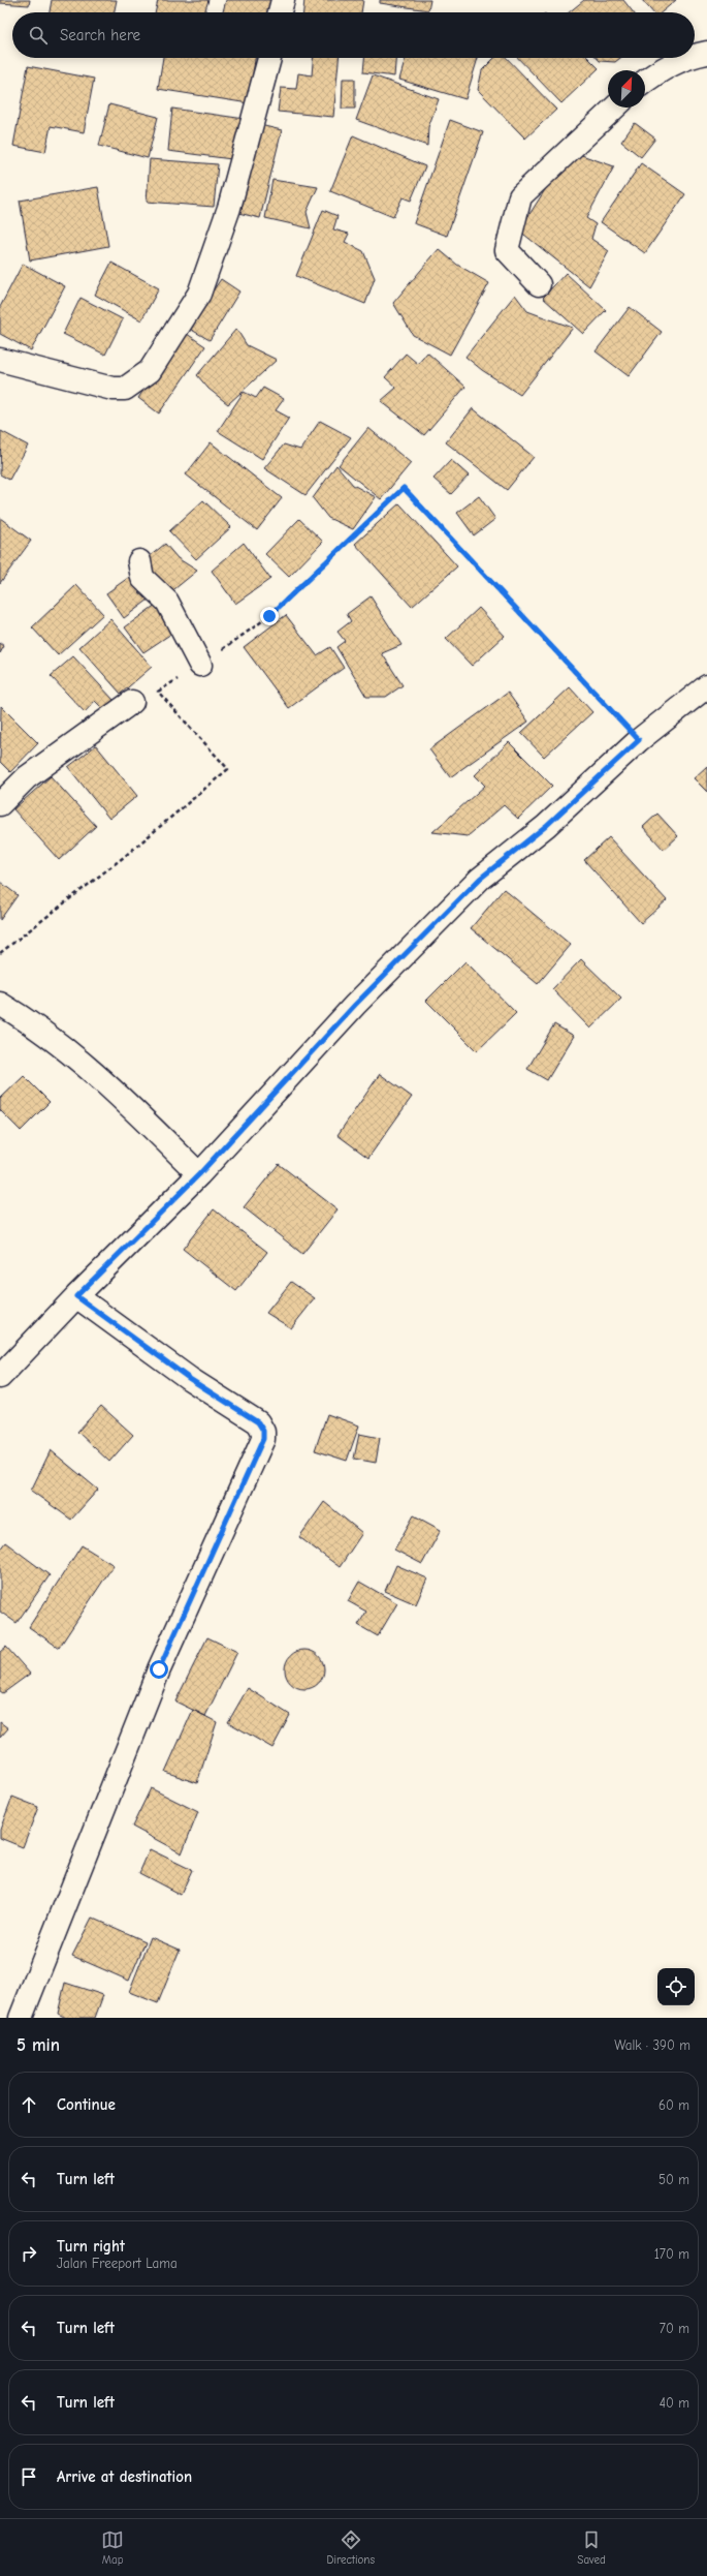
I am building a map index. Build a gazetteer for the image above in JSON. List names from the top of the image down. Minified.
{"north":"top right","page":{"search":"Search here","heading":["5 min","Walk · 390 m"],"list":[["Continue","60 m"],["Turn left","50 m"],["Turn right","Jalan Freeport Lama","170 m"],["Turn left","70 m"],["Turn left","40 m"],"Arrive at destination"],"nav":["Map","Directions","Saved"]}}
